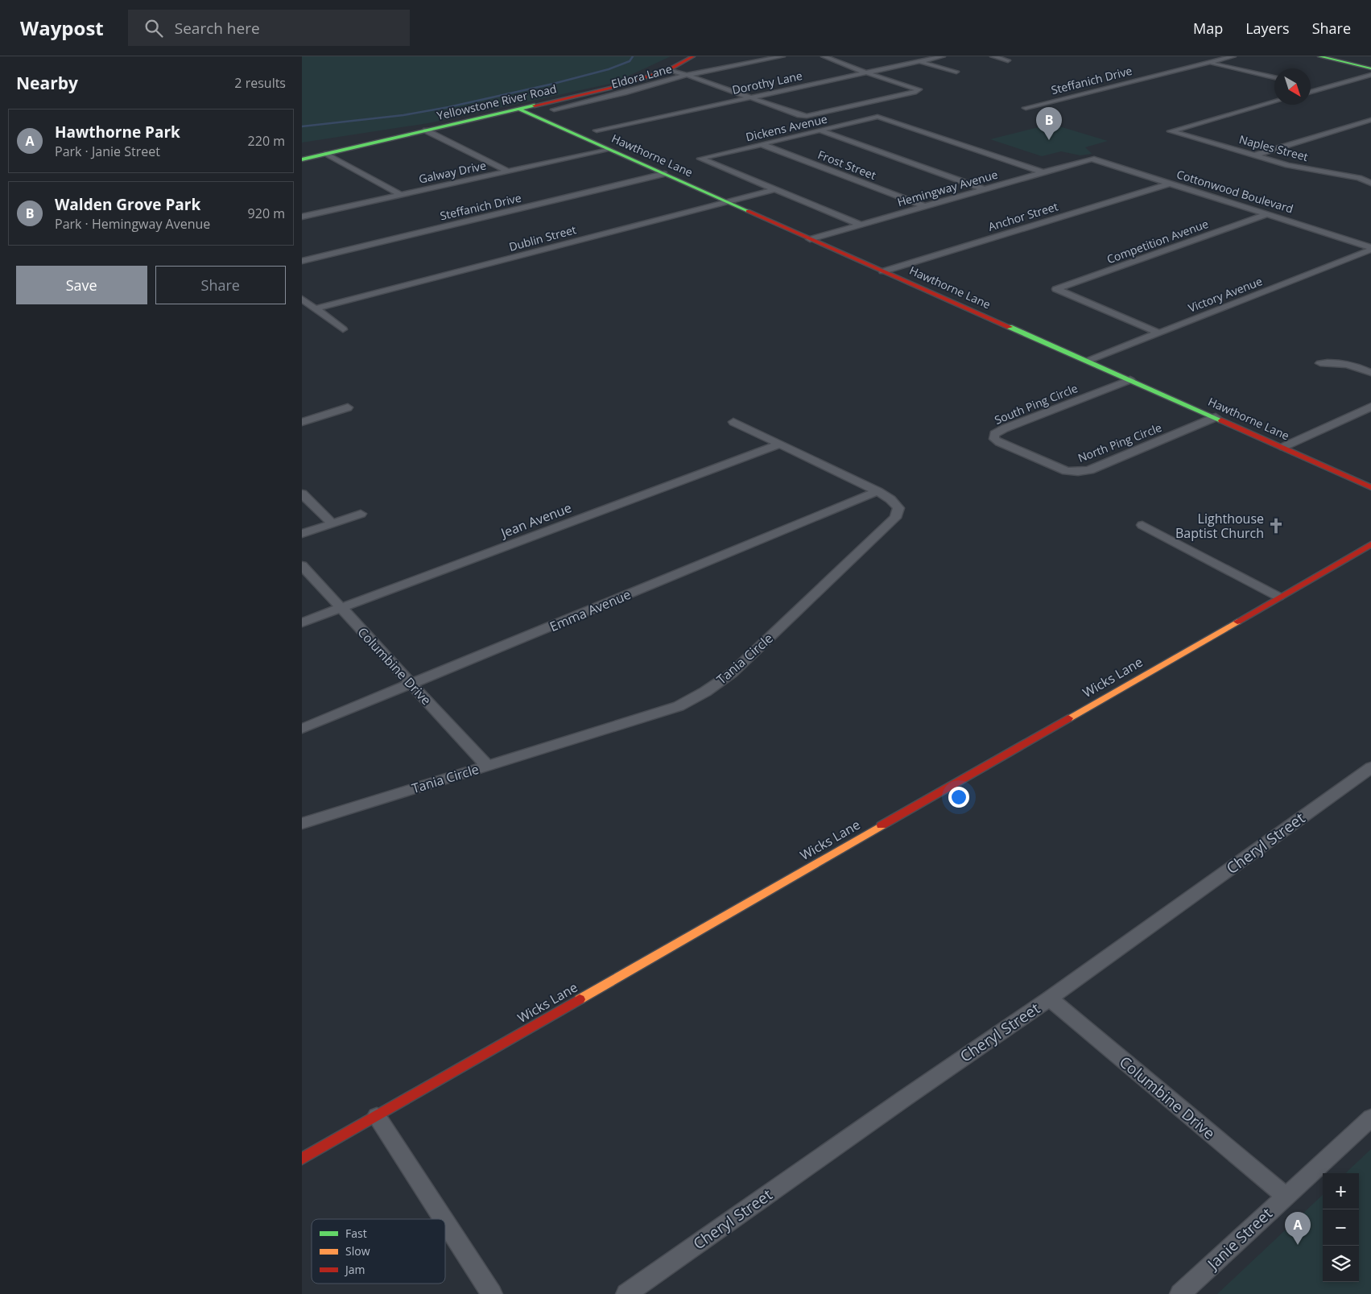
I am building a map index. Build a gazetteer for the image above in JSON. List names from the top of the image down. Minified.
{"streets":{"street":["Eldora Lane","Steffanich Drive","Dorothy Lane","Yellowstone River Road","Dickens Avenue","Naples Street","Hawthorne Lane","Frost Street","Galway Drive","Hemingway Avenue","Cottonwood Boulevard","Anchor Street","Dublin Street","Competition Avenue","Victory Avenue","South Ping Circle","North Ping Circle","Jean Avenue","Emma Avenue","Tania Circle","Columbine Drive","Wicks Lane","Cheryl Street","Janie Street"]},"crossings":[["Steffanich Drive","Hawthorne Lane"],["Yellowstone River Road","Hawthorne Lane"],["Dickens Avenue","Frost Street"],["Dickens Avenue","Hemingway Avenue"],["Dickens Avenue","Dublin Street"],["Hawthorne Lane","Galway Drive"],["Hawthorne Lane","Hemingway Avenue"],["Hawthorne Lane","Anchor Street"],["Hawthorne Lane","Dublin Street"],["Hawthorne Lane","Victory Avenue"],["Hawthorne Lane","South Ping Circle"],["Hawthorne Lane","North Ping Circle"],["Frost Street","Hemingway Avenue"],["Hemingway Avenue","Cottonwood Boulevard"],["Cottonwood Boulevard","Anchor Street"],["Cottonwood Boulevard","Competition Avenue"],["Cottonwood Boulevard","Victory Avenue"],["Competition Avenue","Victory Avenue"],["South Ping Circle","North Ping Circle"],["Jean Avenue","Tania Circle"],["Jean Avenue","Columbine Drive"],["Emma Avenue","Tania Circle"],["Emma Avenue","Columbine Drive"],["Tania Circle","Columbine Drive"],["Columbine Drive","Cheryl Street"],["Columbine Drive","Janie Street"]],"places":{"church":["Lighthouse Baptist Church"]},"legend":["Fast","Slow","Jam"],"north":"bottom right","page":{"header":"Waypost","search":"Search here","nav":["Map","Layers","Share"],"heading":["Nearby","2 results"],"pins":["B","A"],"list":[{"mark":"A","name":"Hawthorne Park","note":"Park · Janie Street","value":"220 m"},{"mark":"B","name":"Walden Grove Park","note":"Park · Hemingway Avenue","value":"920 m"}],"buttons":["Save","Share"],"map_buttons":["+","−"]}}
